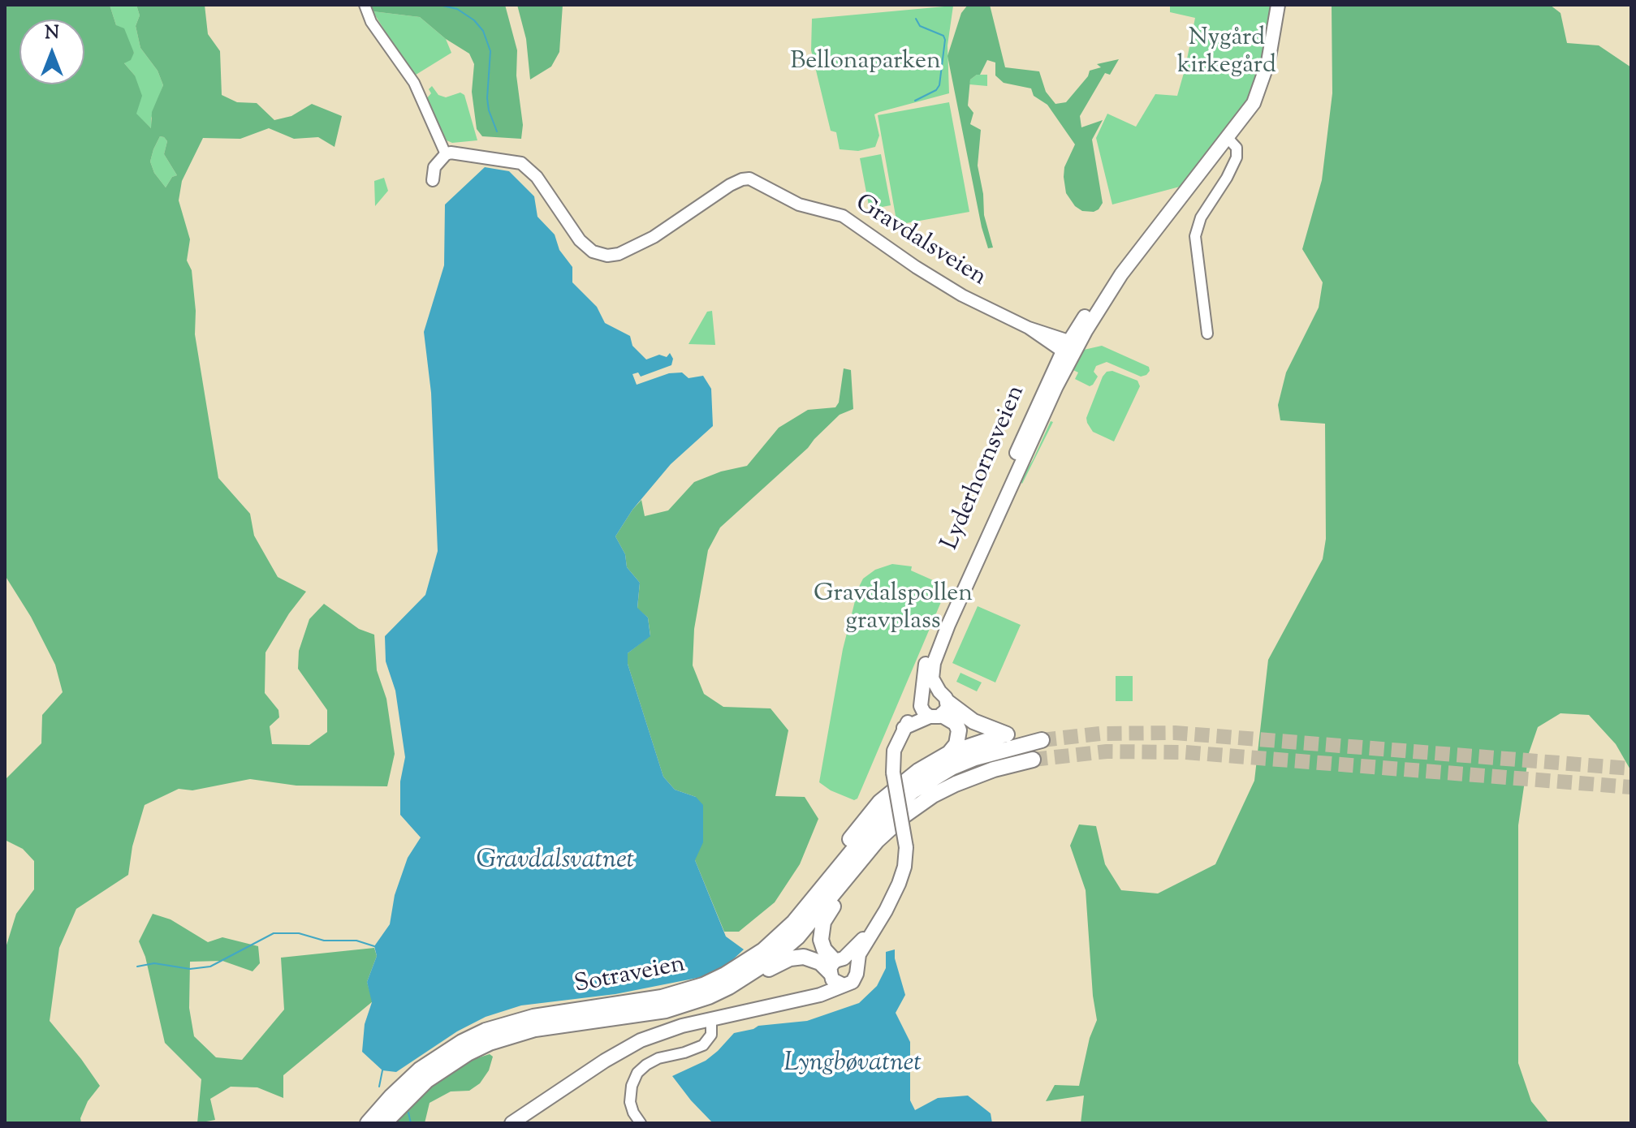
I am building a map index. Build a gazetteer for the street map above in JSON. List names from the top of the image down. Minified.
{"streets":{"highway":["Sotraveien"],"main road":["Gravdalsveien","Lyderhornsveien"]},"crossings":[["Gravdalsveien","Lyderhornsveien"]],"water":["Gravdalsvatnet","Lyngbøvatnet"],"parks":["Nygård kirkegård","Bellonaparken","Gravdalspollen gravplass"],"north":"top"}
